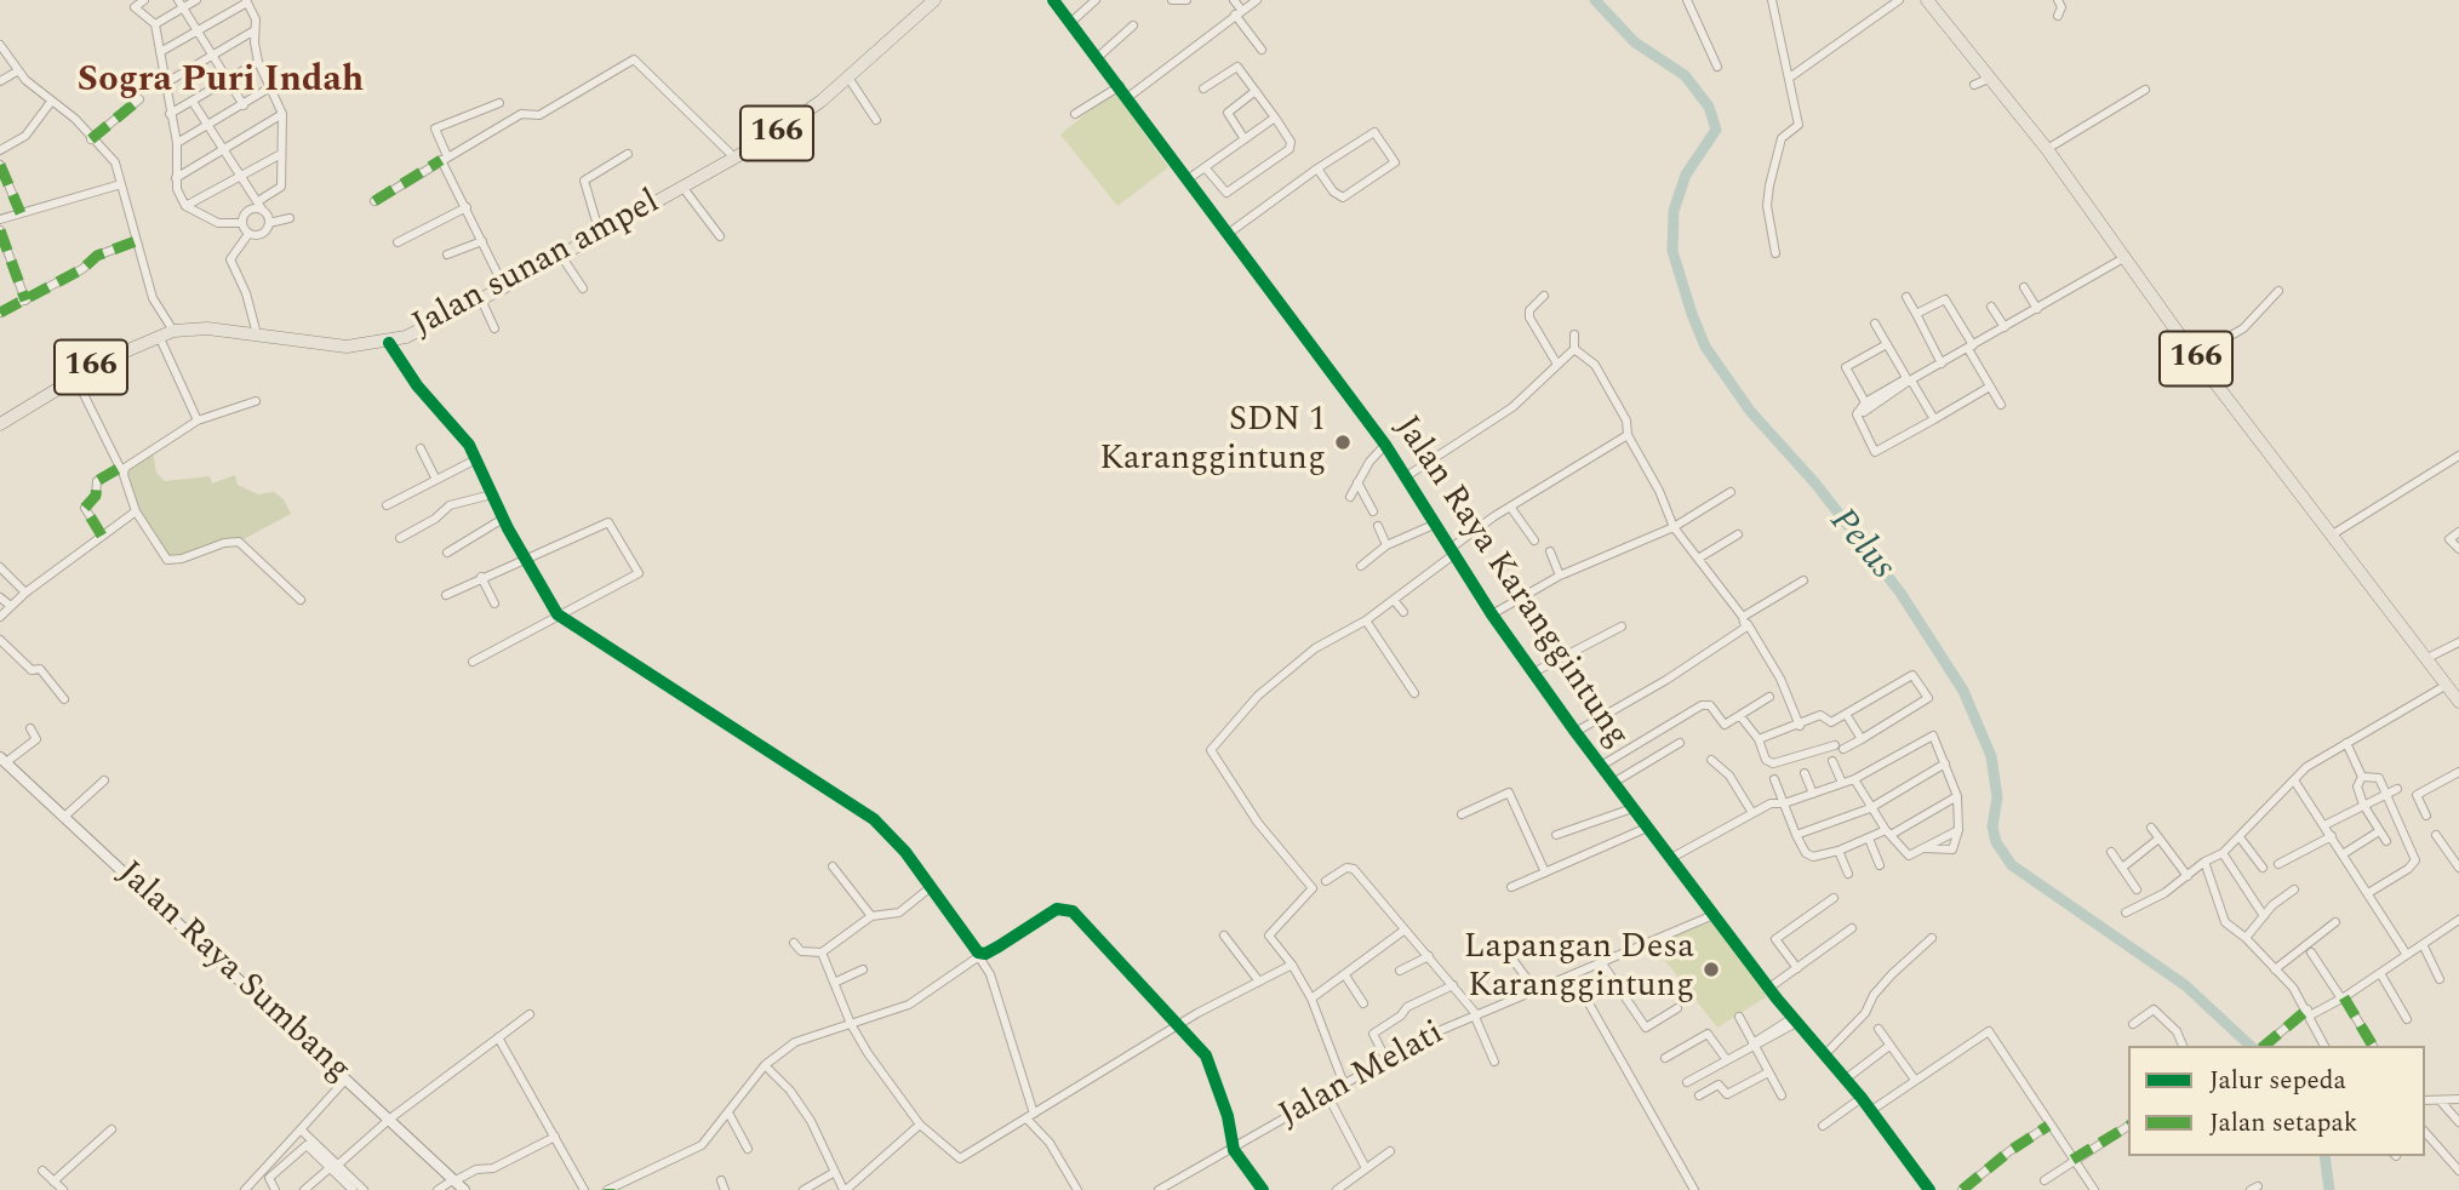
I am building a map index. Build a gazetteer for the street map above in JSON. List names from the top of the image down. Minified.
{"streets":{"main road":["166","Jalan sunan ampel"],"street":["Jalan Raya Karanggintung","Jalan Raya Sumbang","Jalan Melati"]},"crossings":[["Jalan Raya Karanggintung","Jalan Melati"]],"districts":["Sogra Puri Indah"],"water":["Pelus"],"places":["SDN 1 Karanggintung","Lapangan Desa Karanggintung"],"legend":["Jalur sepeda","Jalan setapak"]}
